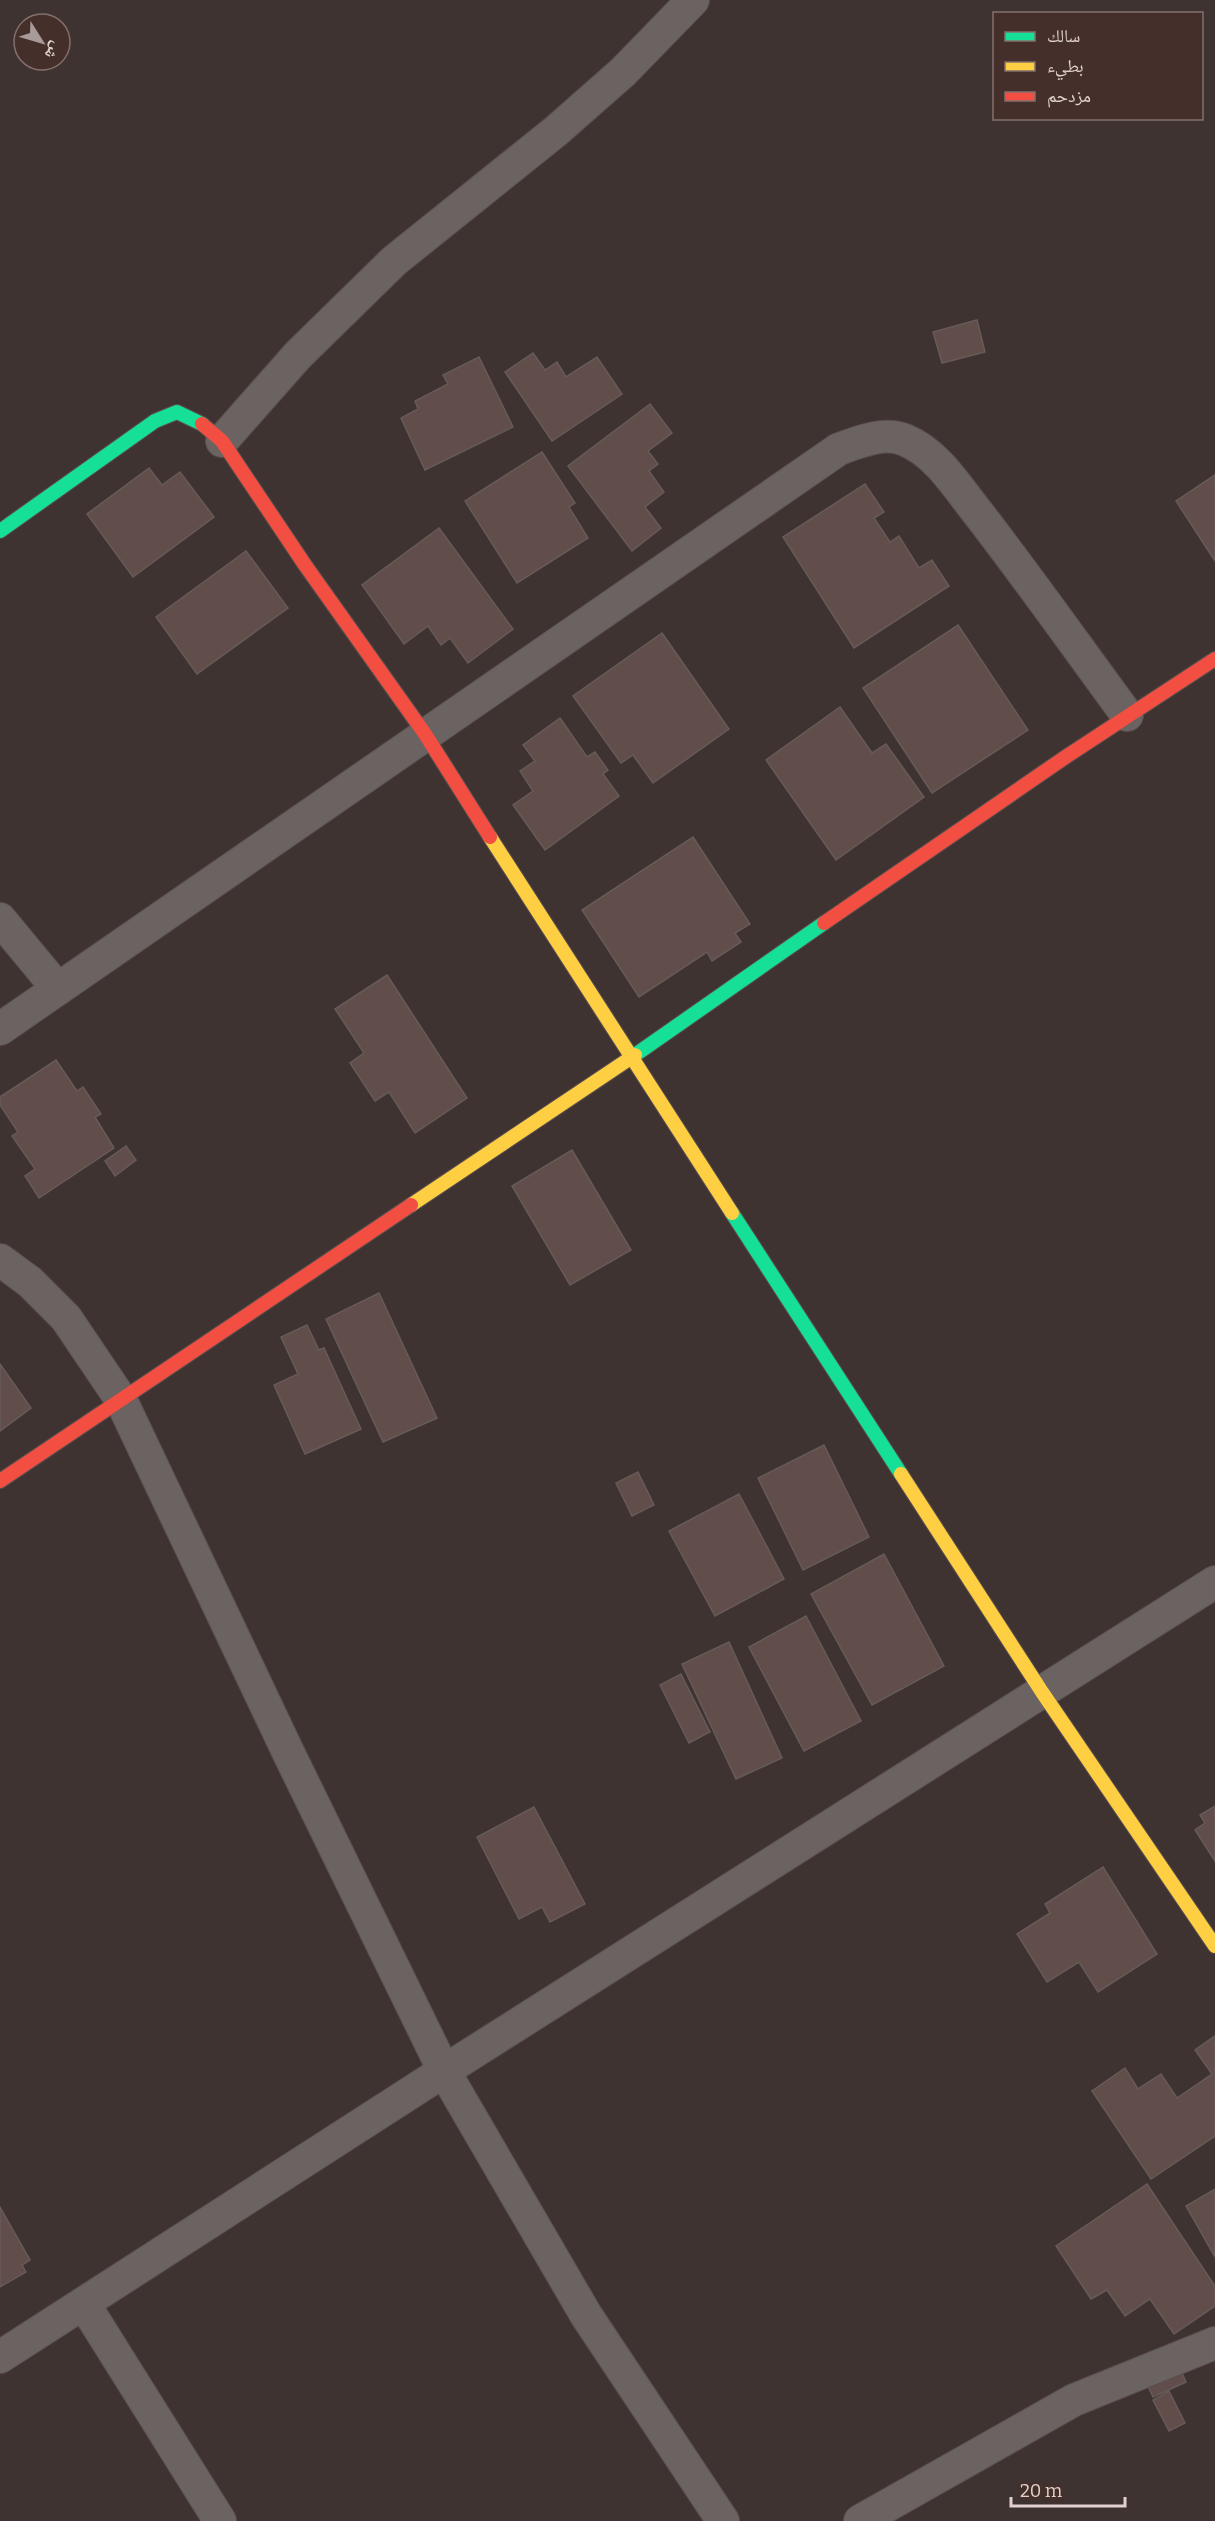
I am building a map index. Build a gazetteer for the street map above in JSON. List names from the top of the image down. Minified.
{"legend":["سالك","بطيء","مزدحم"],"scale_bar":"20 m","north":"bottom right"}
